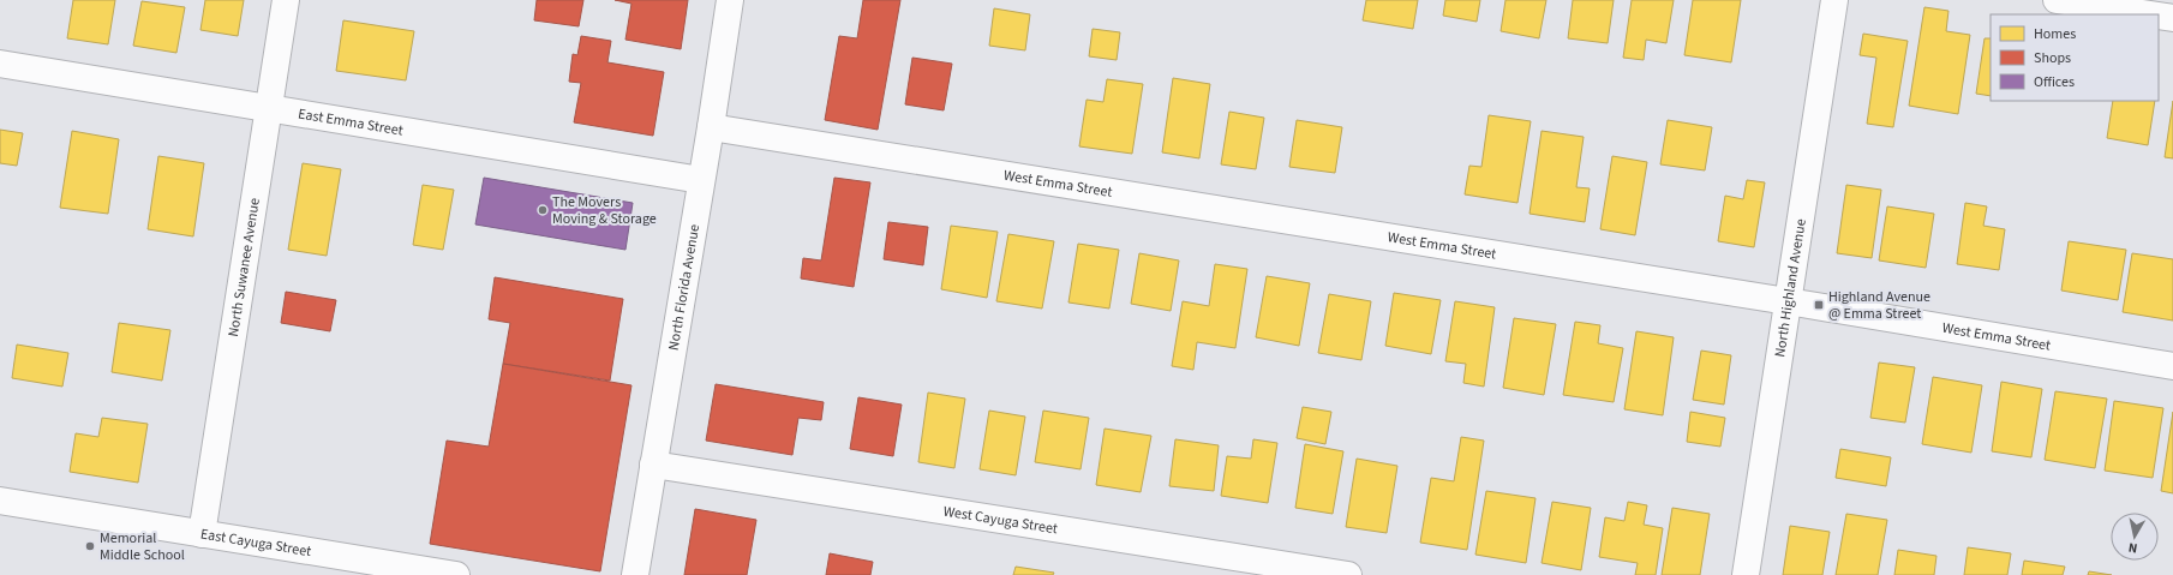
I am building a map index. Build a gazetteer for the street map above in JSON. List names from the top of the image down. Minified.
{"streets":{"street":["East Emma Street","West Emma Street","North Suwanee Avenue","North Highland Avenue","North Florida Avenue","West Cayuga Street","East Cayuga Street"]},"crossings":[["East Emma Street","North Suwanee Avenue"],["East Emma Street","North Florida Avenue"],["West Emma Street","North Highland Avenue"],["West Emma Street","North Florida Avenue"],["North Suwanee Avenue","East Cayuga Street"],["North Florida Avenue","West Cayuga Street"]],"places":{"other":["The Movers Moving & Storage","Memorial Middle School"],"transit":["Highland Avenue @ Emma Street"]},"legend":["Homes","Shops","Offices"],"north":"bottom"}
